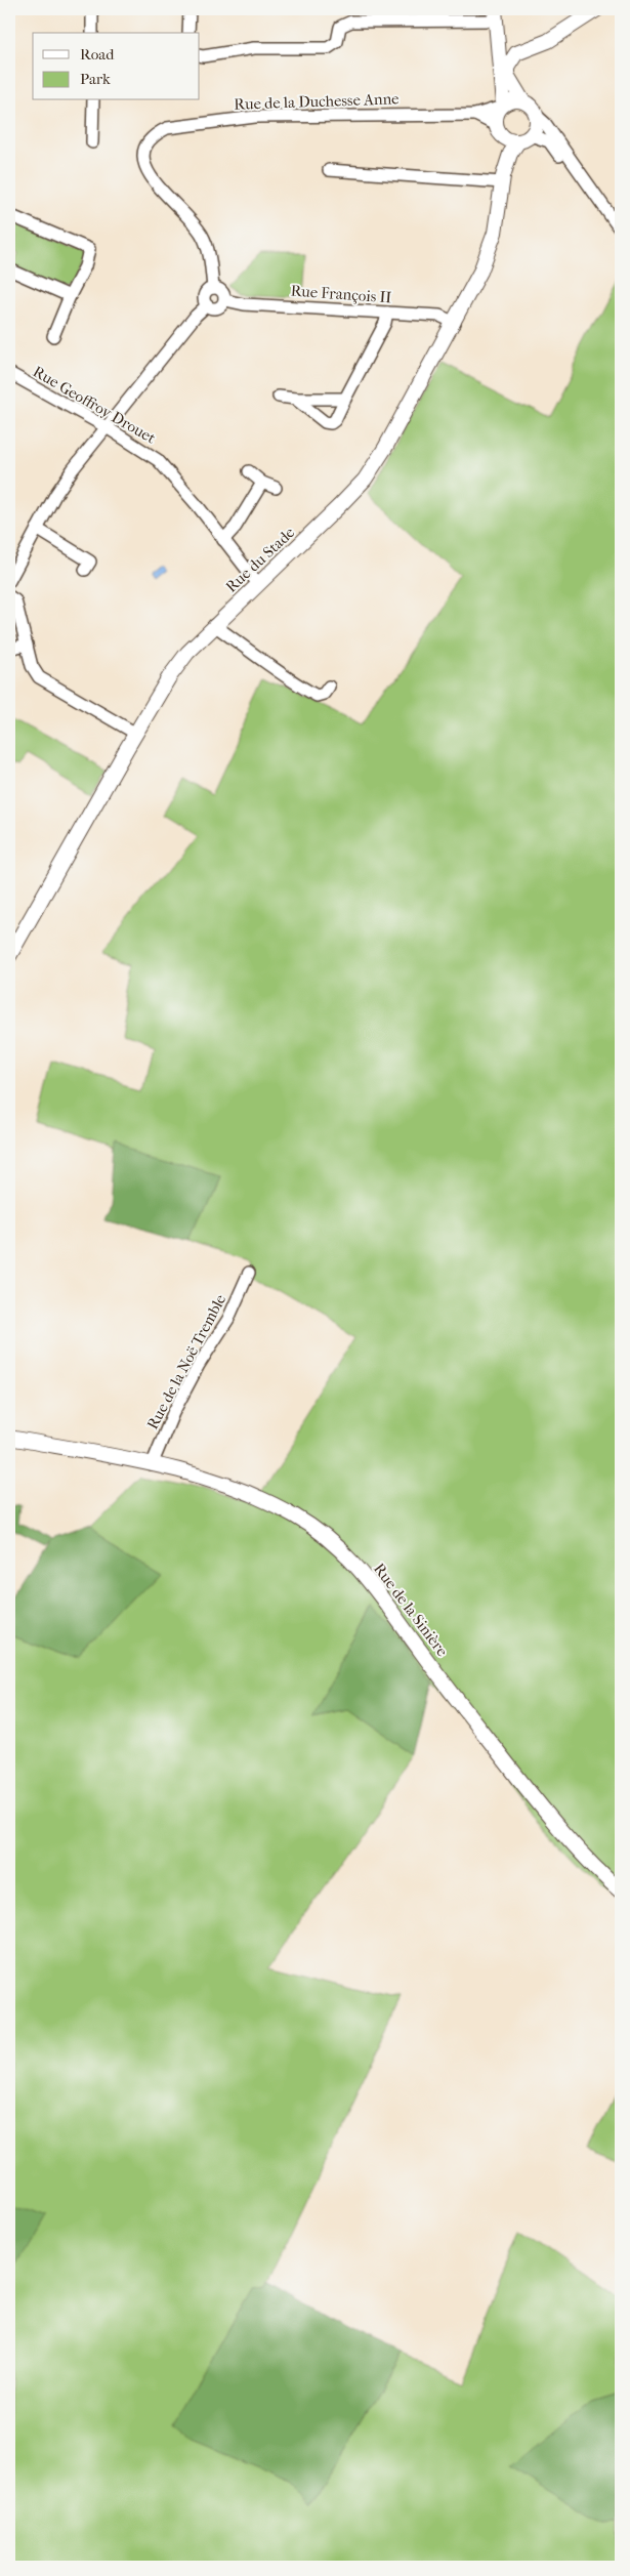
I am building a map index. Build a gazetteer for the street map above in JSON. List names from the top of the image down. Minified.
{"streets":{"street":["Rue de la Duchesse Anne","Rue François II","Rue Geoffroy Drouet","Rue du Stade","Rue de la Noë Tremble","Rue de la Sinière"]},"crossings":[["Rue de la Duchesse Anne","Rue François II"],["Rue de la Duchesse Anne","Rue du Stade"],["Rue François II","Rue du Stade"],["Rue Geoffroy Drouet","Rue du Stade"],["Rue de la Noë Tremble","Rue de la Sinière"]],"legend":["Road","Park"]}
